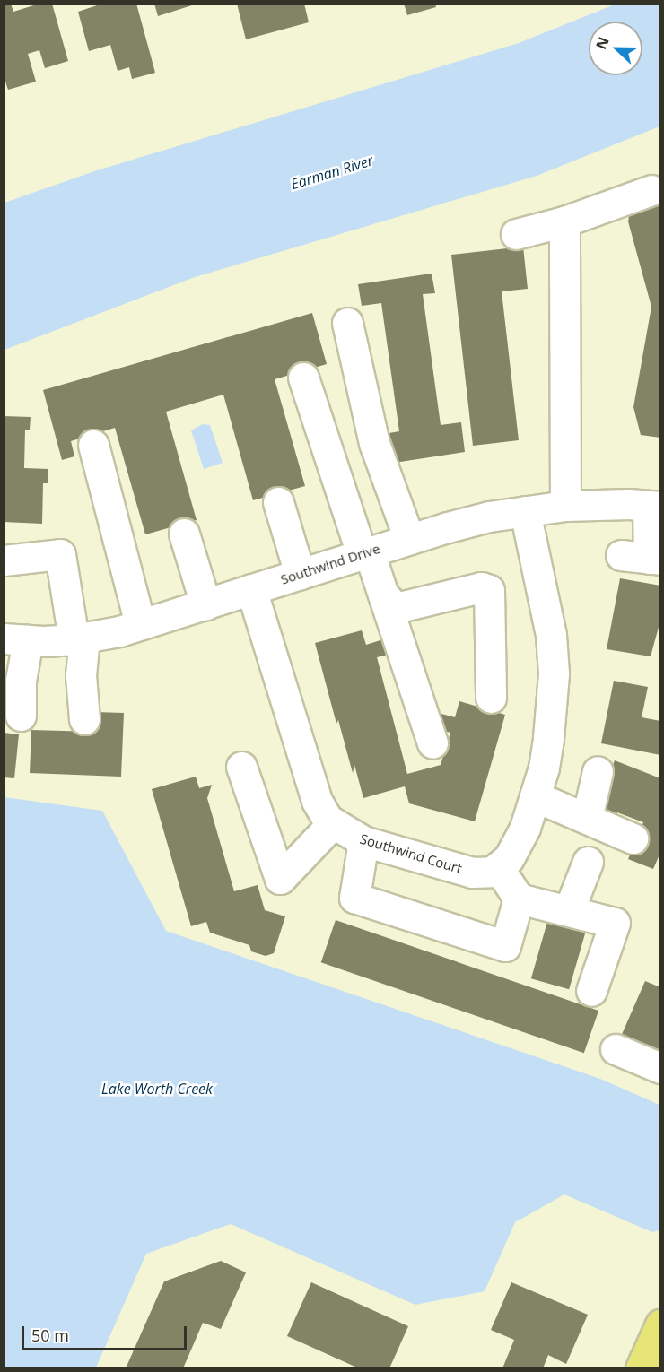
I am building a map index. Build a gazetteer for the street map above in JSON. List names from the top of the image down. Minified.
{"streets":{"street":["Southwind Drive","Southwind Court"]},"crossings":[["Southwind Drive","Southwind Court"]],"water":["Earman River","Lake Worth Creek"],"scale_bar":"50 m","north":"left"}
